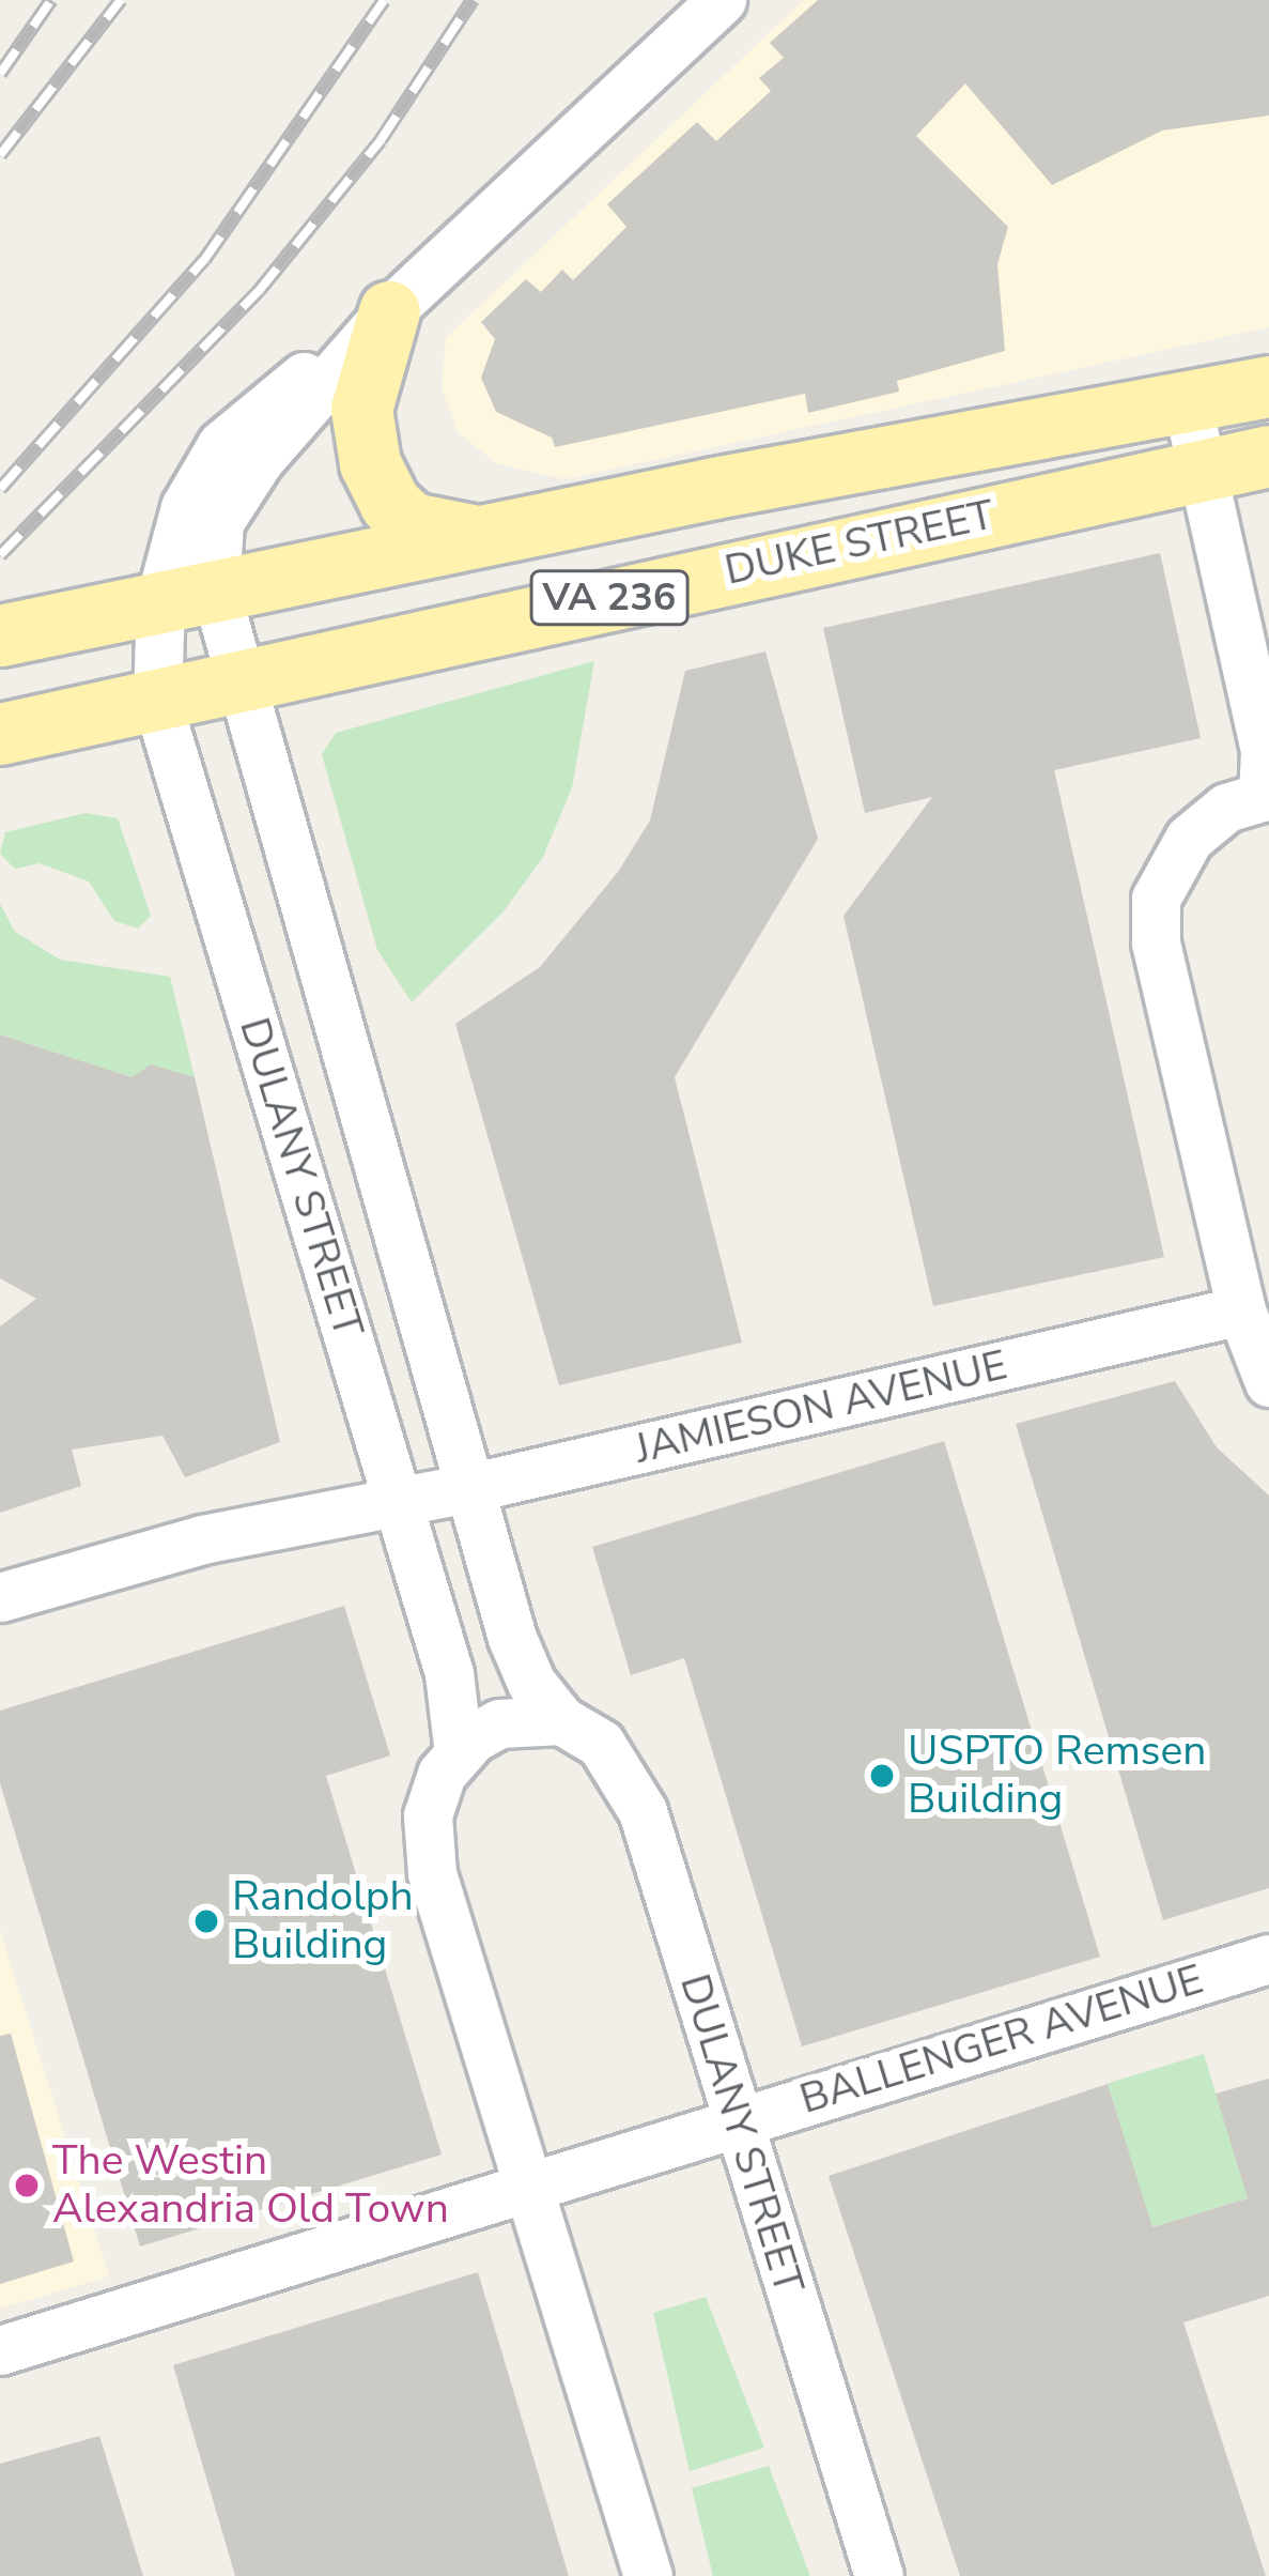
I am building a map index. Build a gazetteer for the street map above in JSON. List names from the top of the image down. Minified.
{"streets":{"main road":["DUKE STREET","VA 236"],"street":["DULANY STREET","JAMIESON AVENUE","BALLENGER AVENUE"]},"crossings":[["DUKE STREET","DULANY STREET"],["DULANY STREET","JAMIESON AVENUE"],["DULANY STREET","BALLENGER AVENUE"]],"places":["USPTO Remsen Building","Randolph Building","The Westin Alexandria Old Town"]}
